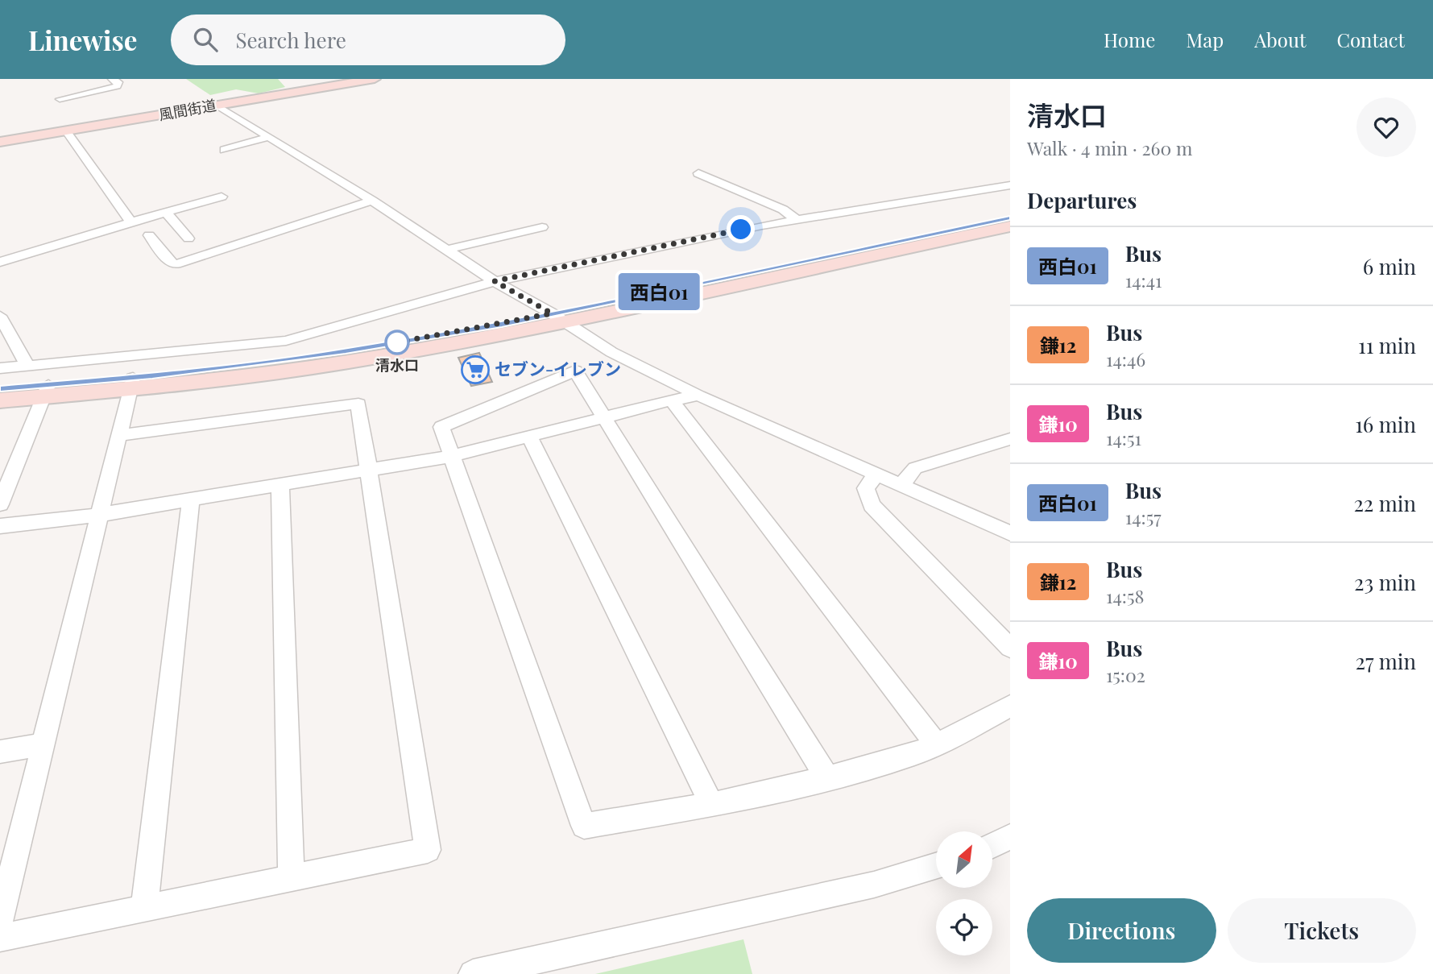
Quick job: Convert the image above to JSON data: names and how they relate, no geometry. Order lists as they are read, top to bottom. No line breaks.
{"streets":{"main road":["風間街道"]},"places":{"other":["清水口"],"supermarket":["セブン-イレブン"]},"lines":["bus line 西白01"],"north":"top right","page":{"header":"Linewise","search":"Search here","nav":["Home","Map","About","Contact"],"on_map":"西白01","heading":[["清水口","Walk · 4 min · 260 m"],"Departures"],"list":[{"mark":"西白01","name":"Bus","note":"14:41","value":"6 min"},{"mark":"鎌12","name":"Bus","note":"14:46","value":"11 min"},{"mark":"鎌10","name":"Bus","note":"14:51","value":"16 min"},{"mark":"西白01","name":"Bus","note":"14:57","value":"22 min"},{"mark":"鎌12","name":"Bus","note":"14:58","value":"23 min"},{"mark":"鎌10","name":"Bus","note":"15:02","value":"27 min"}],"buttons":["Directions","Tickets"]}}
